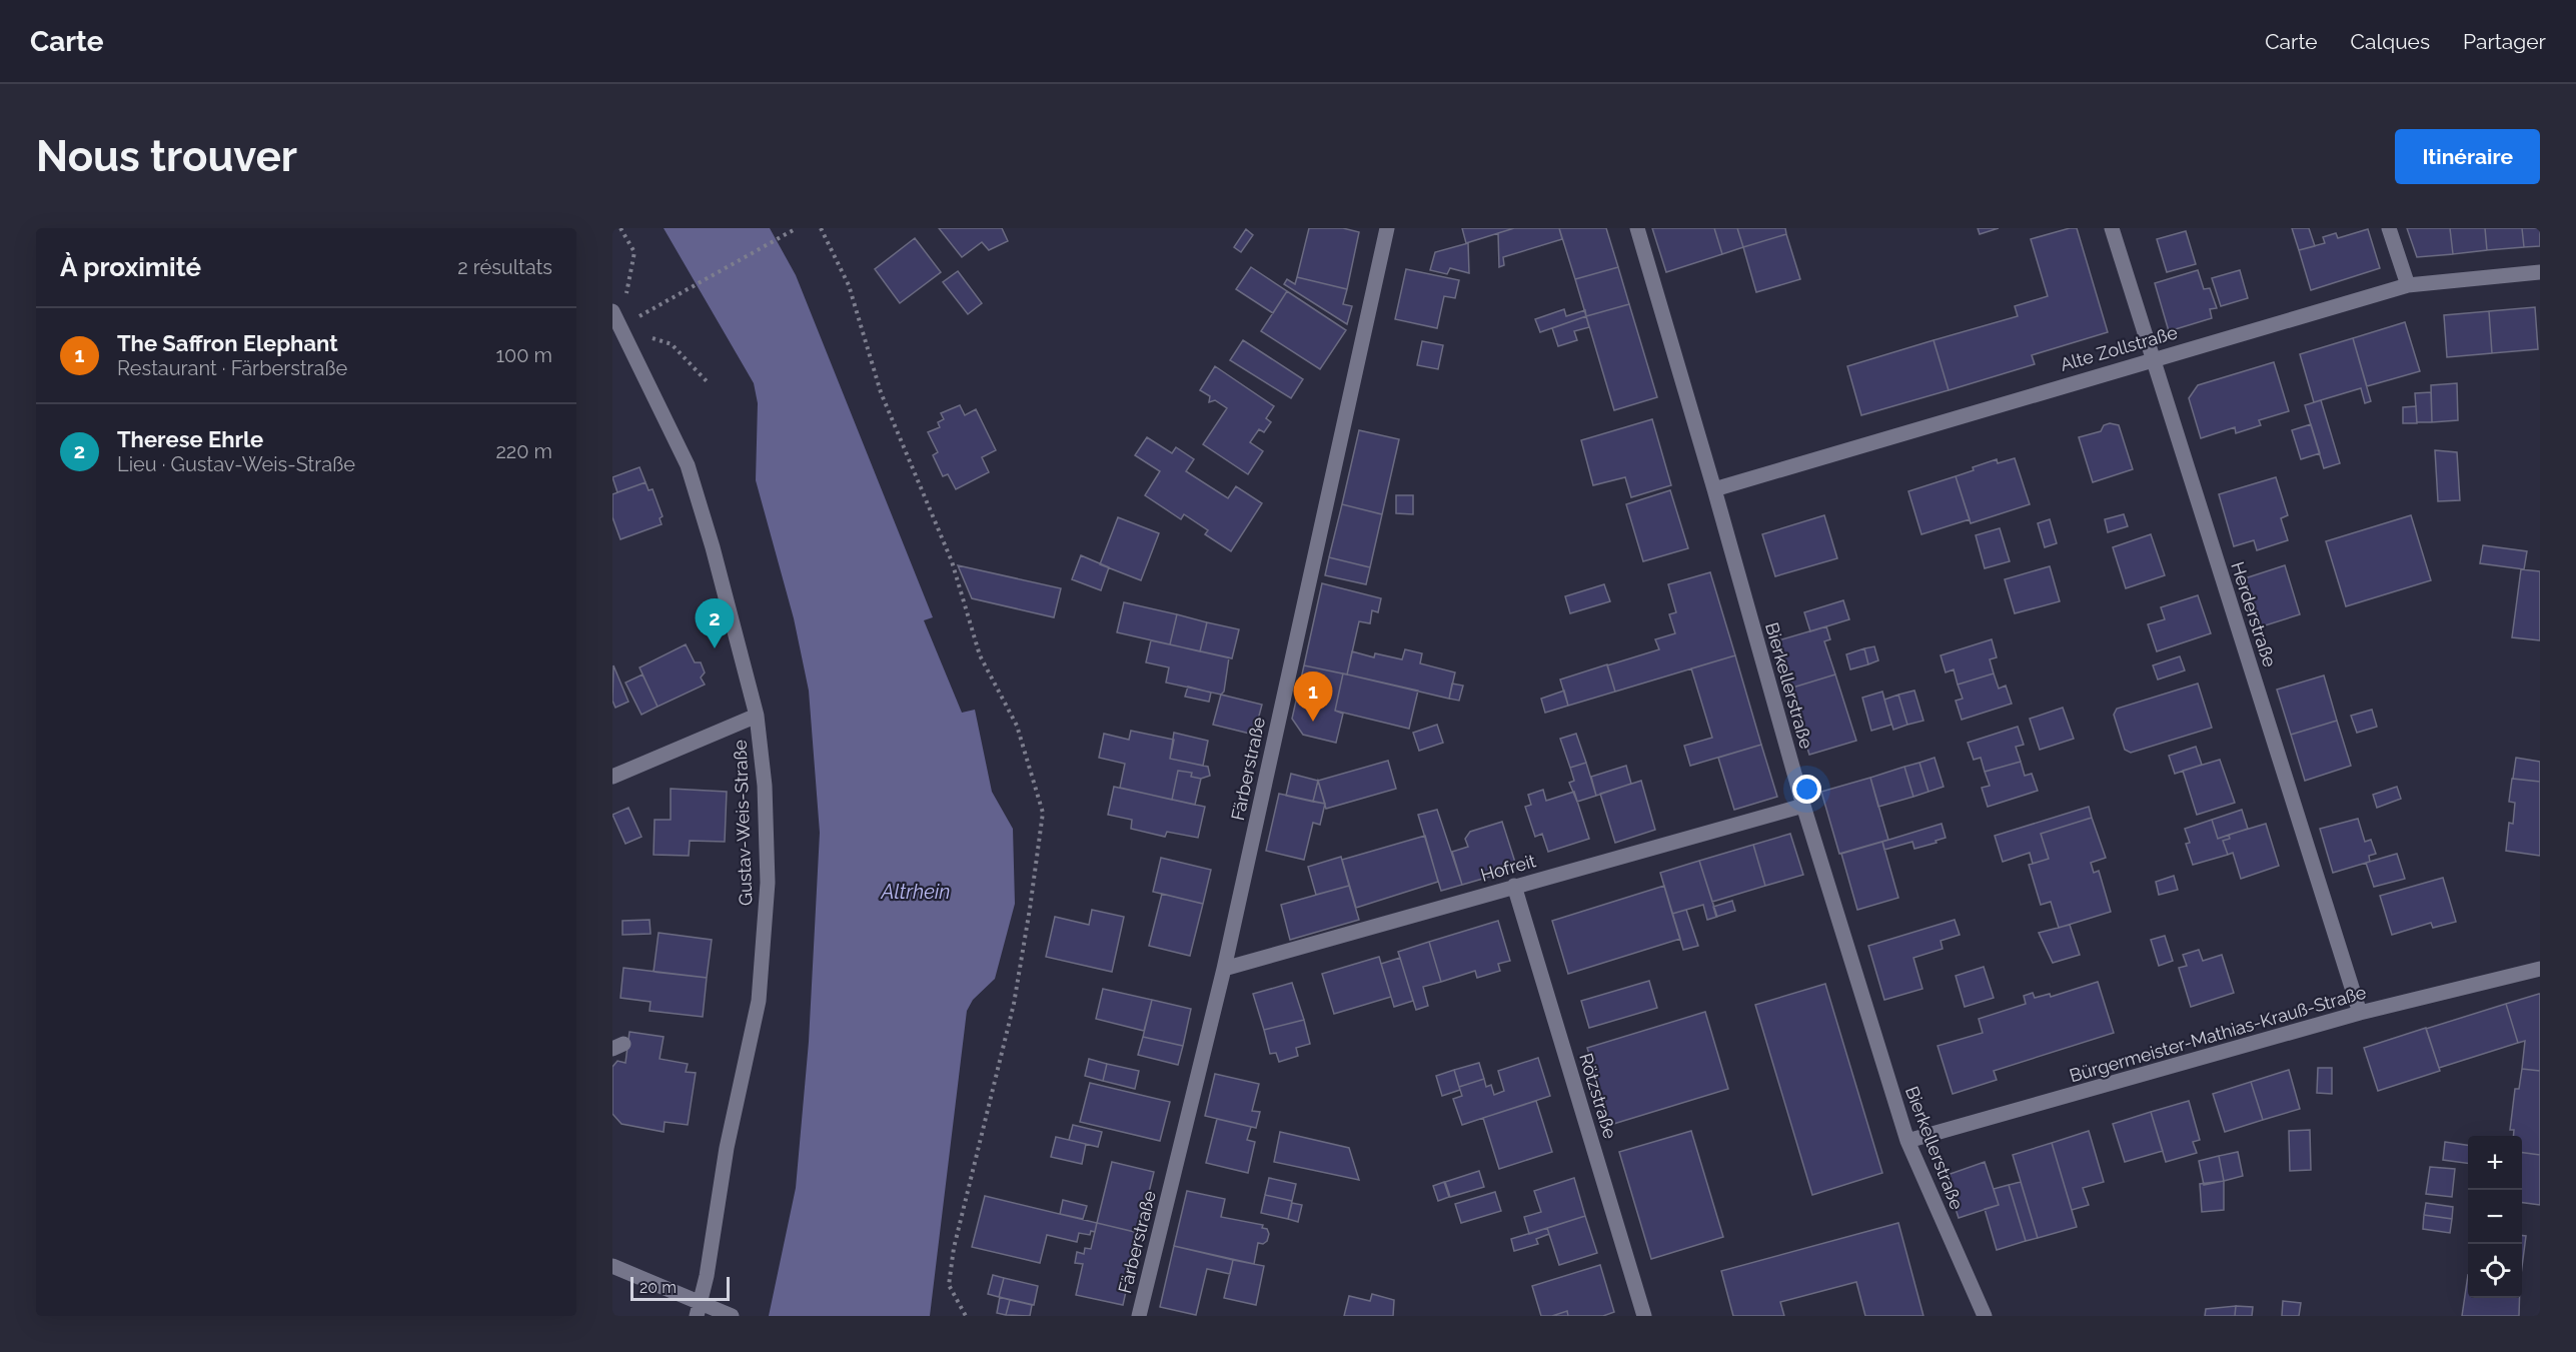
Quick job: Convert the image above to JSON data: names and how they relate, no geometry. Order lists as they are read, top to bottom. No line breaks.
{"streets":{"street":["Alte Zollstraße","Herderstraße","Bierkellerstraße","Färberstraße","Gustav-Weis-Straße","Hofreit","Bürgermeister-Mathias-Krauß-Straße","Rötzstraße"]},"crossings":[["Alte Zollstraße","Herderstraße"],["Alte Zollstraße","Bierkellerstraße"],["Herderstraße","Bürgermeister-Mathias-Krauß-Straße"],["Bierkellerstraße","Hofreit"],["Bierkellerstraße","Bürgermeister-Mathias-Krauß-Straße"],["Färberstraße","Hofreit"],["Hofreit","Rötzstraße"]],"water":["Altrhein"],"scale_bar":"20 m","page":{"header":"Carte","nav":["Carte","Calques","Partager"],"buttons":"Itinéraire","title":"Nous trouver","heading":["À proximité","2 résultats"],"list":[{"mark":"1","name":"The Saffron Elephant","note":"Restaurant · Färberstraße","value":"100 m"},{"mark":"2","name":"Therese Ehrle","note":"Lieu · Gustav-Weis-Straße","value":"220 m"}],"pins":["2","1"],"map_buttons":["+","−"],"scale":"20 m"}}
